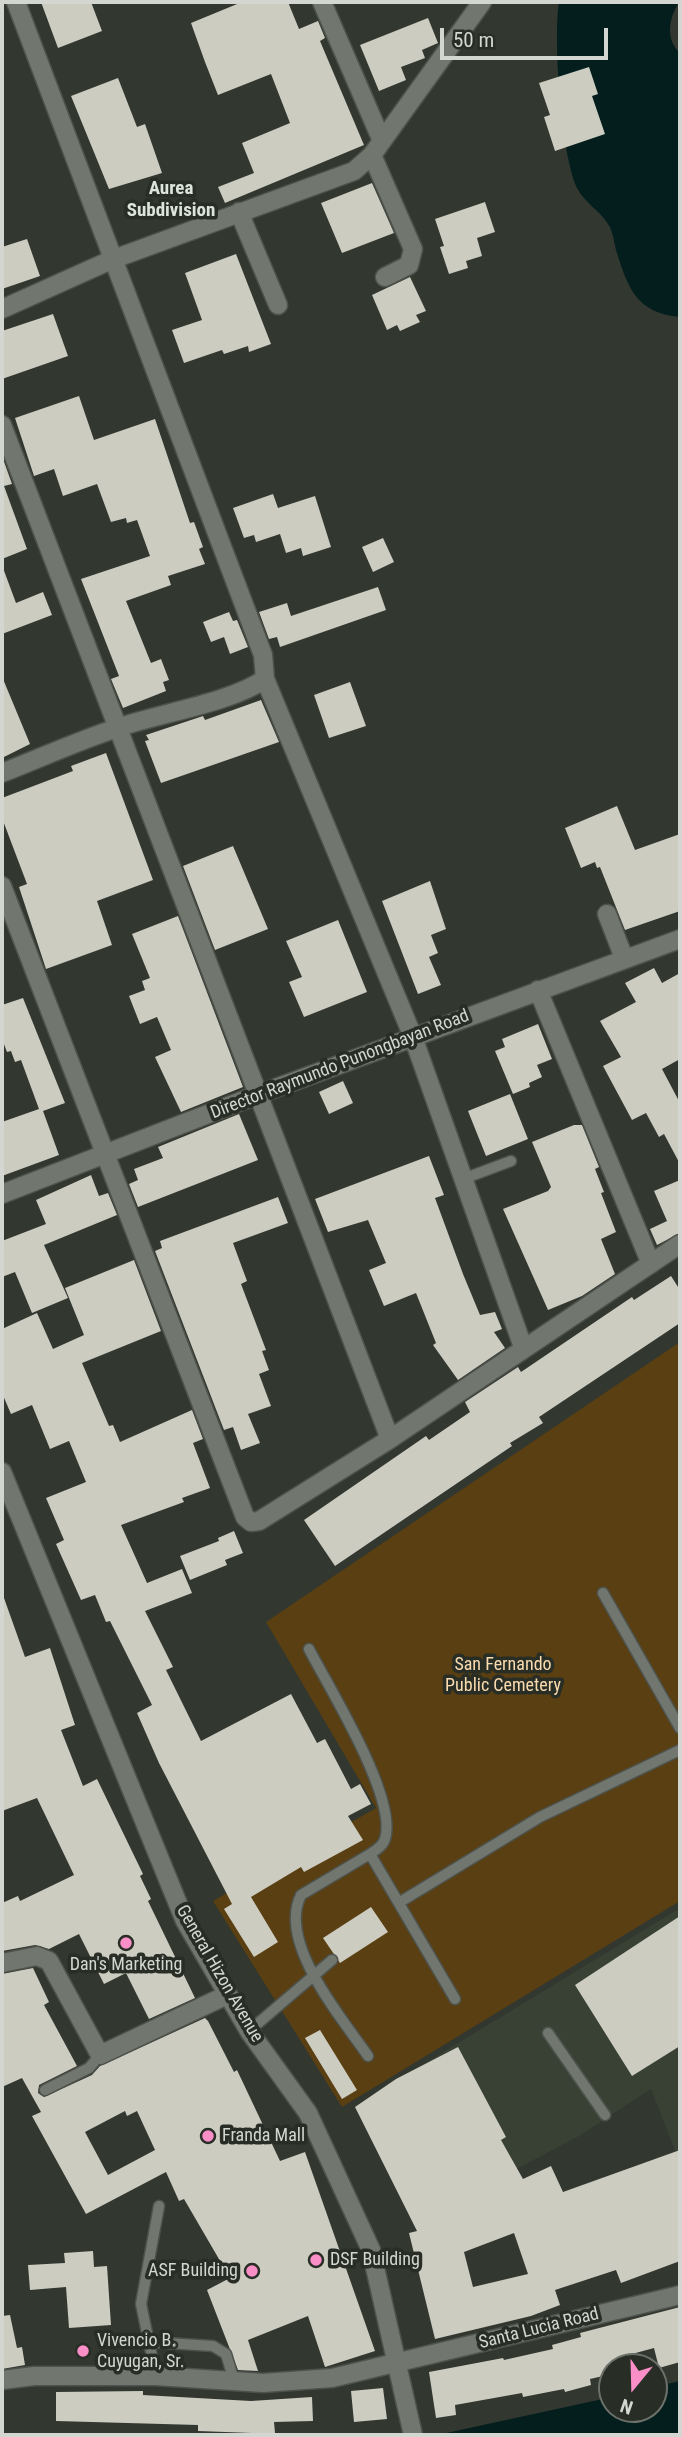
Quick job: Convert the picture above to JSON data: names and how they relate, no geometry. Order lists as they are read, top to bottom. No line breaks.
{"streets":{"street":["Director Raymundo Punongbayan Road","General Hizon Avenue","Santa Lucia Road"]},"crossings":[["General Hizon Avenue","Santa Lucia Road"]],"districts":["Aurea Subdivision"],"parks":["San Fernando Public Cemetery"],"places":["Dan's Marketing","Franda Mall","DSF Building","ASF Building","Vivencio B. Cuyugan, Sr."],"scale_bar":"50 m","north":"bottom"}
